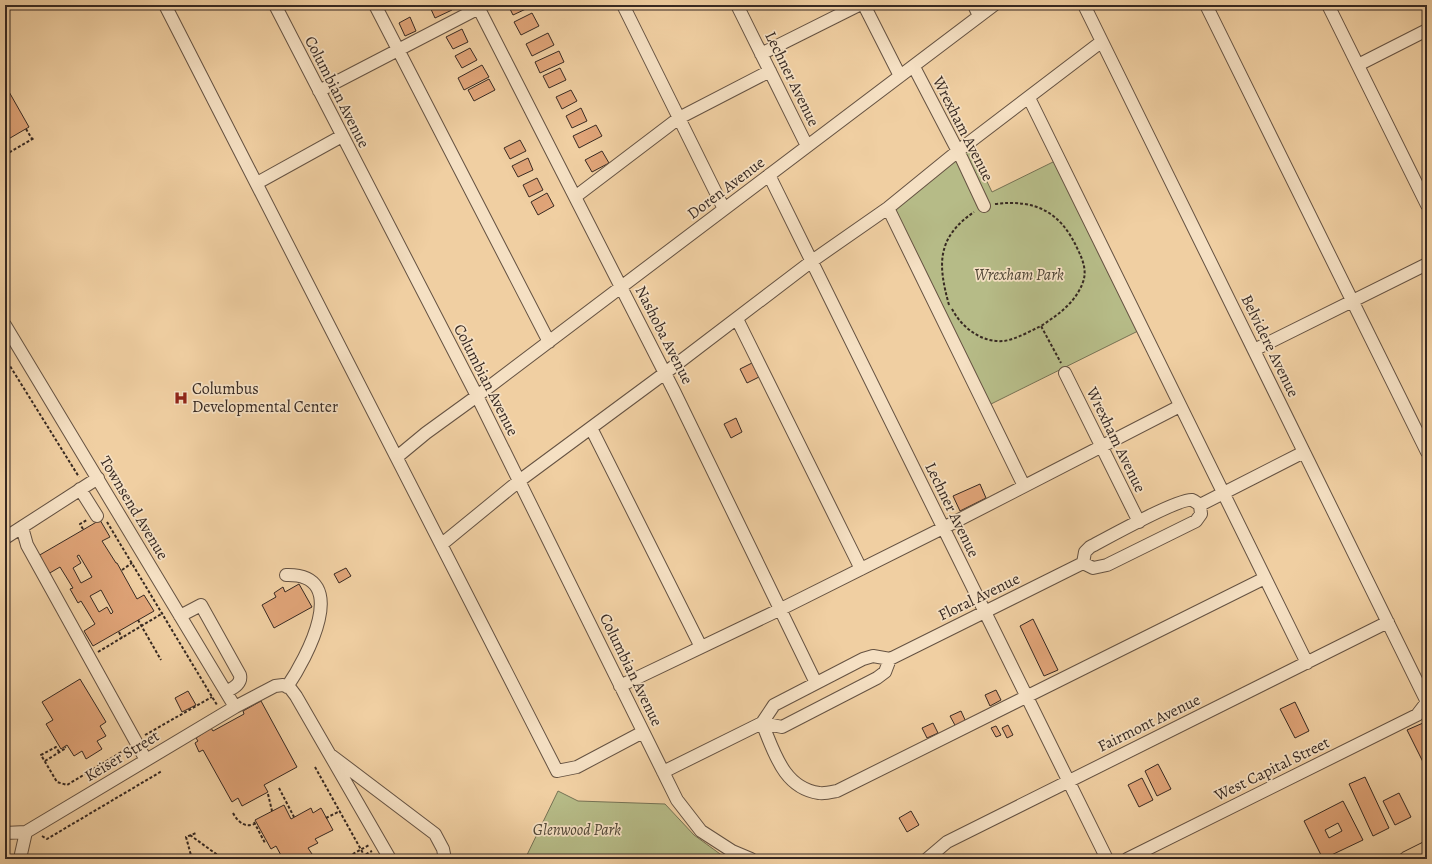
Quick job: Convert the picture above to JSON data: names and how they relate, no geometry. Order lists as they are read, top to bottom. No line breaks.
{"streets":{"street":["Lechner Avenue","Columbian Avenue","Wrexham Avenue","Doren Avenue","Nashoba Avenue","Belvidere Avenue","Townsend Avenue","Floral Avenue","Fairmont Avenue","Keiser Street","West Capital Street"]},"crossings":[["Lechner Avenue","Doren Avenue"],["Lechner Avenue","Floral Avenue"],["Lechner Avenue","Fairmont Avenue"],["Columbian Avenue","Doren Avenue"],["Wrexham Avenue","Doren Avenue"],["Doren Avenue","Nashoba Avenue"],["Belvidere Avenue","Fairmont Avenue"],["Belvidere Avenue","West Capital Street"],["Townsend Avenue","Keiser Street"]],"parks":["Wrexham Park","Glenwood Park"],"places":{"hospital":["Columbus Developmental Center"]}}
